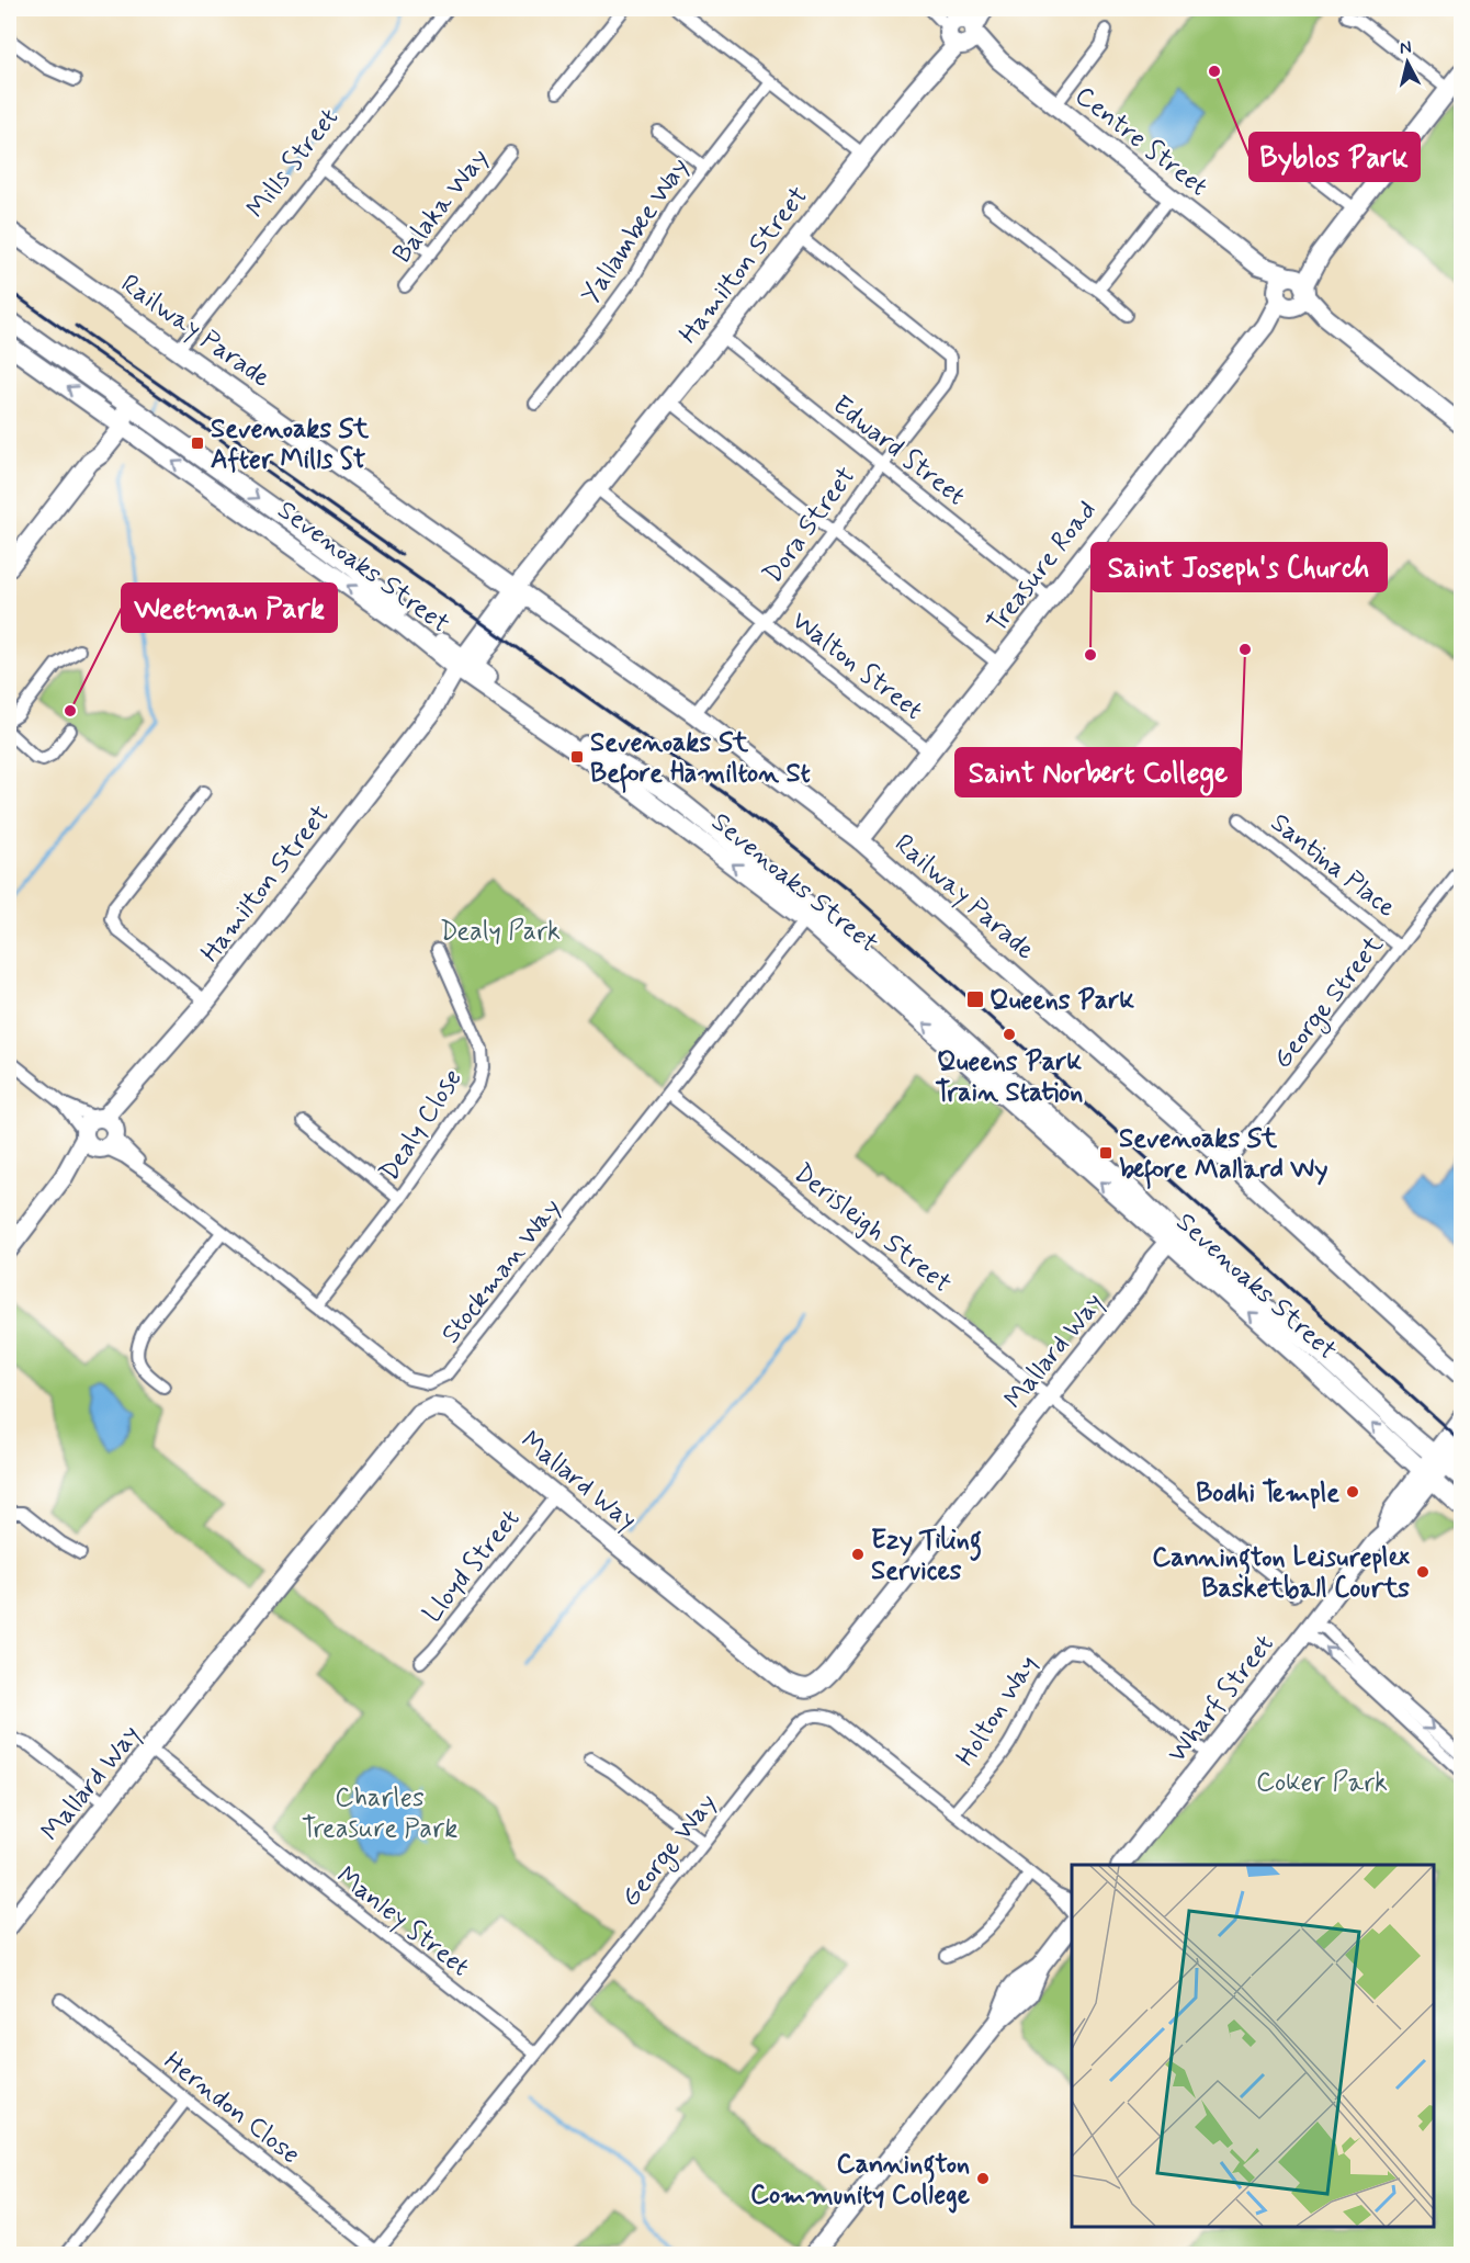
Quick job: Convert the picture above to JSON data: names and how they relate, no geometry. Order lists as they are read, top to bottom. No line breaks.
{"streets":{"street":["Centre Street","Mills Street","Balaka Way","Yallambee Way","Hamilton Street","Railway Parade","Edward Street","Dora Street","Sevenoaks Street","Treasure Road","Walton Street","Santina Place","George Street","Dealy Close","Derisleigh Street","Stockman Way","Mallard Way","Lloyd Street","Wharf Street","Holton Way","George Way","Manley Street","Herndon Close"]},"crossings":[["Centre Street","Hamilton Street"],["Centre Street","Treasure Road"],["Mills Street","Railway Parade"],["Hamilton Street","Railway Parade"],["Hamilton Street","Edward Street"],["Hamilton Street","Dora Street"],["Hamilton Street","Sevenoaks Street"],["Hamilton Street","Walton Street"],["Hamilton Street","Stockman Way"],["Railway Parade","Dora Street"],["Railway Parade","Treasure Road"],["Railway Parade","George Street"],["Edward Street","Dora Street"],["Edward Street","Treasure Road"],["Dora Street","Walton Street"],["Sevenoaks Street","Stockman Way"],["Sevenoaks Street","Mallard Way"],["Sevenoaks Street","Wharf Street"],["Treasure Road","Walton Street"],["Santina Place","George Street"],["Dealy Close","Stockman Way"],["Derisleigh Street","Stockman Way"],["Derisleigh Street","Mallard Way"],["Mallard Way","Lloyd Street"],["Mallard Way","Manley Street"],["Wharf Street","Holton Way"],["Holton Way","George Way"],["George Way","Manley Street"],["George Way","Herndon Close"]],"parks":["Dealy Park","Coker Park","Charles Treasure Park"],"places":{"other":["Byblos Park","Saint Norbert College","Saint Joseph's Church","Weetman Park","Queens Park Train Station","Bodhi Temple","Ezy Tiling Services","Cannington Leisureplex Basketball Courts","Cannington Community College"],"transit":["Sevenoaks St After Mills St","Sevenoaks St Before Hamilton St","Queens Park","Sevenoaks St before Mallard Wy"]},"north":"top"}
